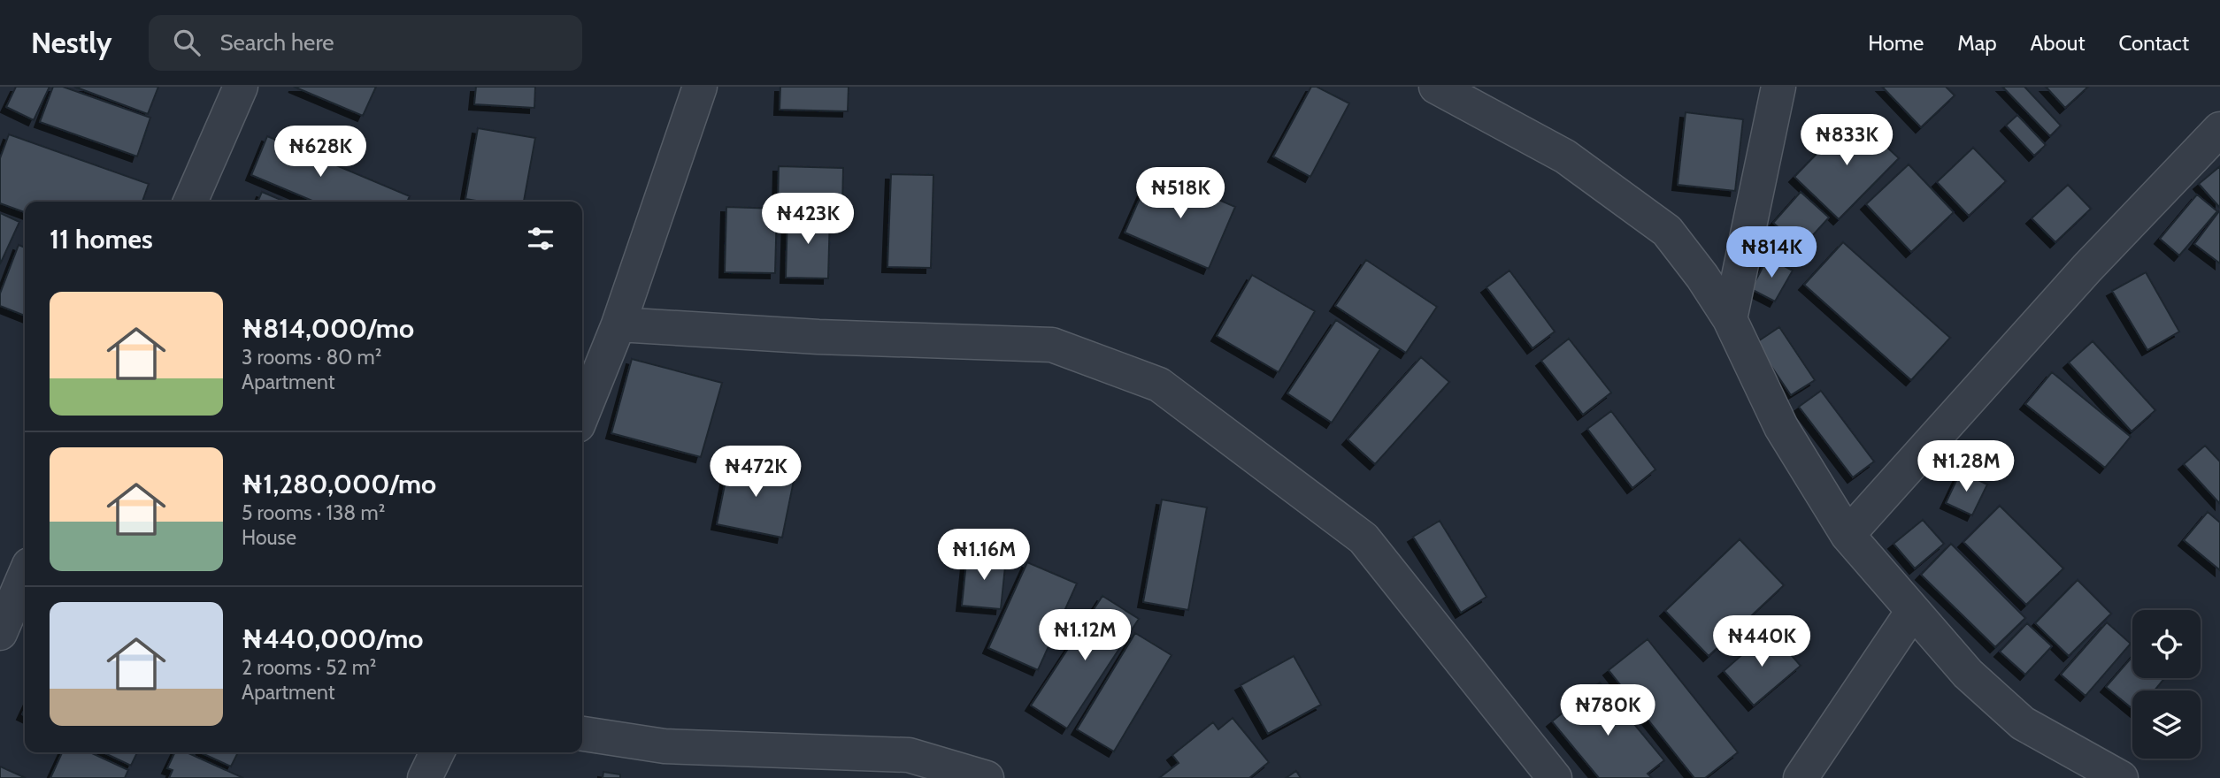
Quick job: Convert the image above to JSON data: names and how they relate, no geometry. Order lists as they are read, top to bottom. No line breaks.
{"page":{"header":"Nestly","search":"Search here","nav":["Home","Map","About","Contact"],"price":["₦833K","₦628K","₦518K","₦423K","₦814K","₦1.28M","₦472K","₦1.16M","₦1.12M","₦440K","₦780K"],"heading":"11 homes","list":[{"name":"₦814,000/mo","note":"3 rooms · 80 m² · Apartment"},{"name":"₦1,280,000/mo","note":"5 rooms · 138 m² · House"},{"name":"₦440,000/mo","note":"2 rooms · 52 m² · Apartment"}]}}
